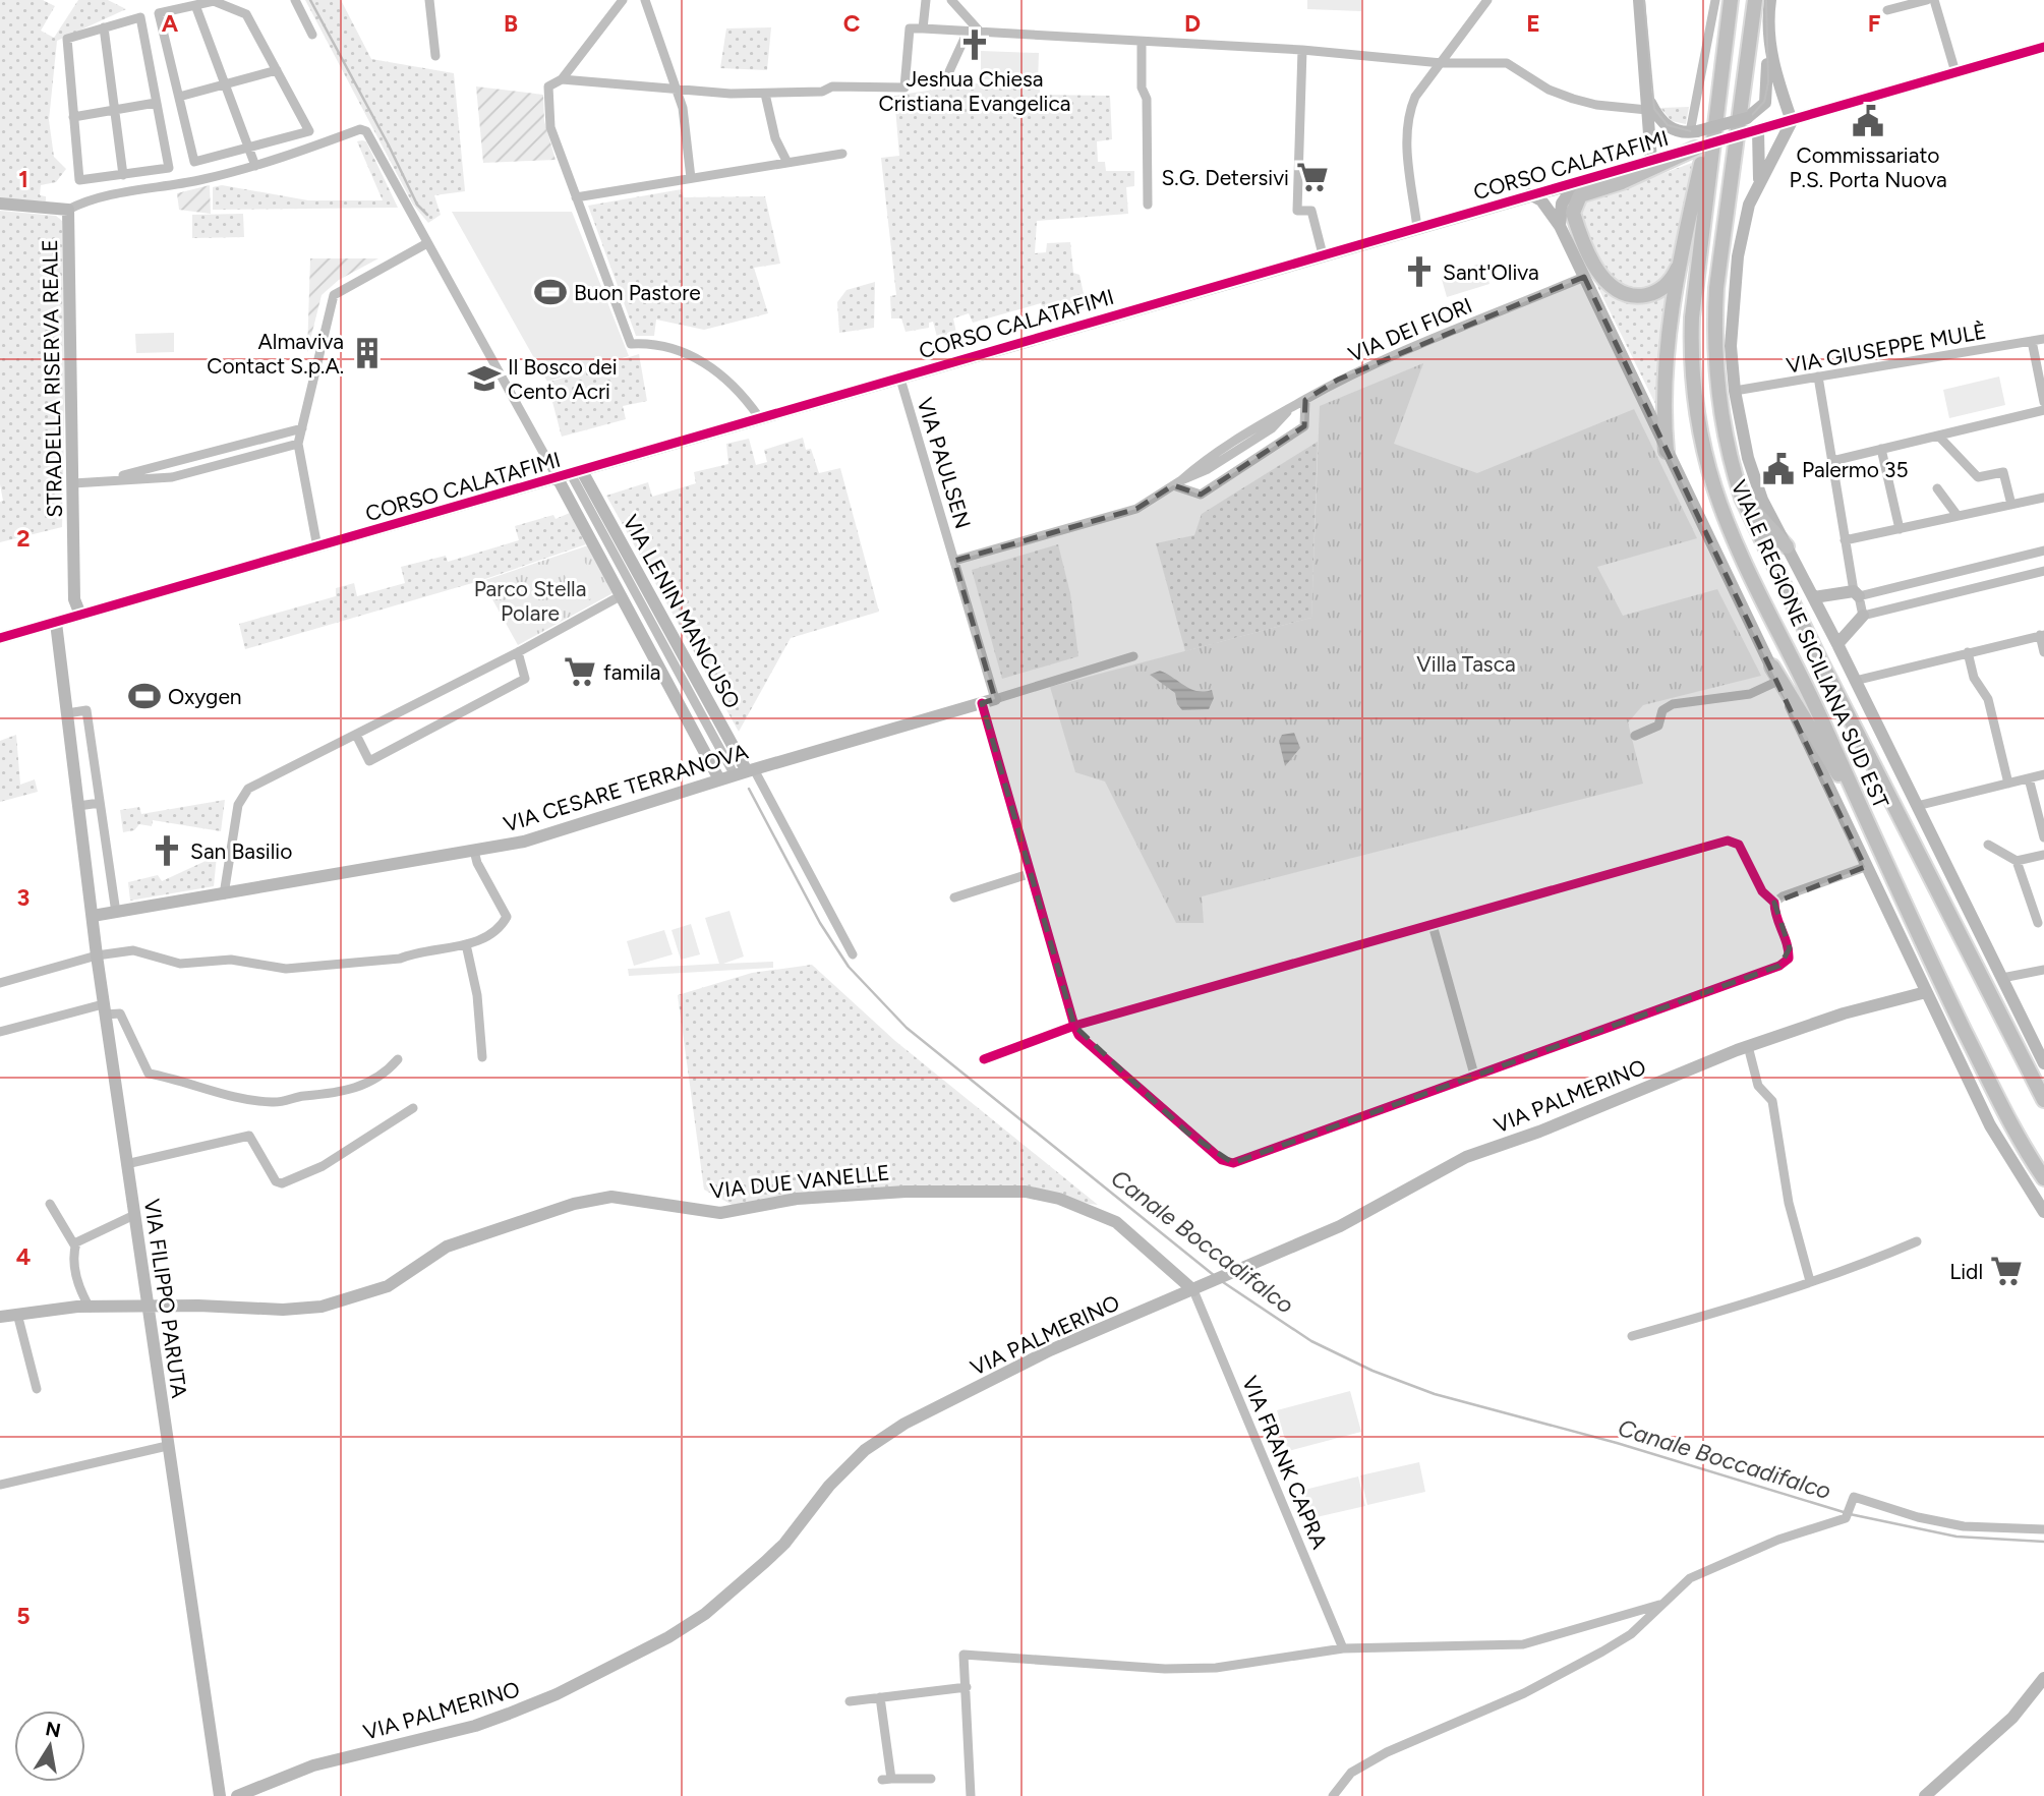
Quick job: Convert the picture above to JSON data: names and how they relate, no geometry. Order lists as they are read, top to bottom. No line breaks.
{"streets":{"main road":["VIALE REGIONE SICILIANA SUD EST"],"street":["CORSO CALATAFIMI","VIA DEI FIORI","VIA GIUSEPPE MULÈ","STRADELLA RISERVA REALE","VIA PAULSEN","VIA LENIN MANCUSO","VIA CESARE TERRANOVA","VIA PALMERINO","VIA DUE VANELLE","VIA FILIPPO PARUTA","VIA FRANK CAPRA"]},"crossings":[["CORSO CALATAFIMI","STRADELLA RISERVA REALE"],["CORSO CALATAFIMI","VIA PAULSEN"],["CORSO CALATAFIMI","VIA LENIN MANCUSO"],["CORSO CALATAFIMI","VIALE REGIONE SICILIANA SUD EST"],["CORSO CALATAFIMI","VIA FILIPPO PARUTA"],["VIA DEI FIORI","VIA PAULSEN"],["VIA DEI FIORI","VIALE REGIONE SICILIANA SUD EST"],["VIA GIUSEPPE MULÈ","VIALE REGIONE SICILIANA SUD EST"],["VIA PAULSEN","VIA CESARE TERRANOVA"],["VIA LENIN MANCUSO","VIA CESARE TERRANOVA"],["VIALE REGIONE SICILIANA SUD EST","VIA PALMERINO"],["VIA CESARE TERRANOVA","VIA FILIPPO PARUTA"],["VIA PALMERINO","VIA DUE VANELLE"],["VIA PALMERINO","VIA FRANK CAPRA"],["VIA DUE VANELLE","VIA FILIPPO PARUTA"],["VIA DUE VANELLE","VIA FRANK CAPRA"]],"water":["Canale Boccadifalco"],"parks":["Parco Stella Polare","Villa Tasca"],"places":{"church":["Jeshua Chiesa Cristiana Evangelica","Sant'Oliva","San Basilio"],"public building":["Commissariato P.S. Porta Nuova","Palermo 35"],"supermarket":["S.G. Detersivi","famila","Lidl"],"sports":["Buon Pastore","Oxygen"],"building":["Almaviva Contact S.p.A."],"school or university":["Il Bosco dei Cento Acri"]},"north":"top","grid":{"columns":["A","B","C","D","E","F"],"rows":["1","2","3","4","5"]}}
